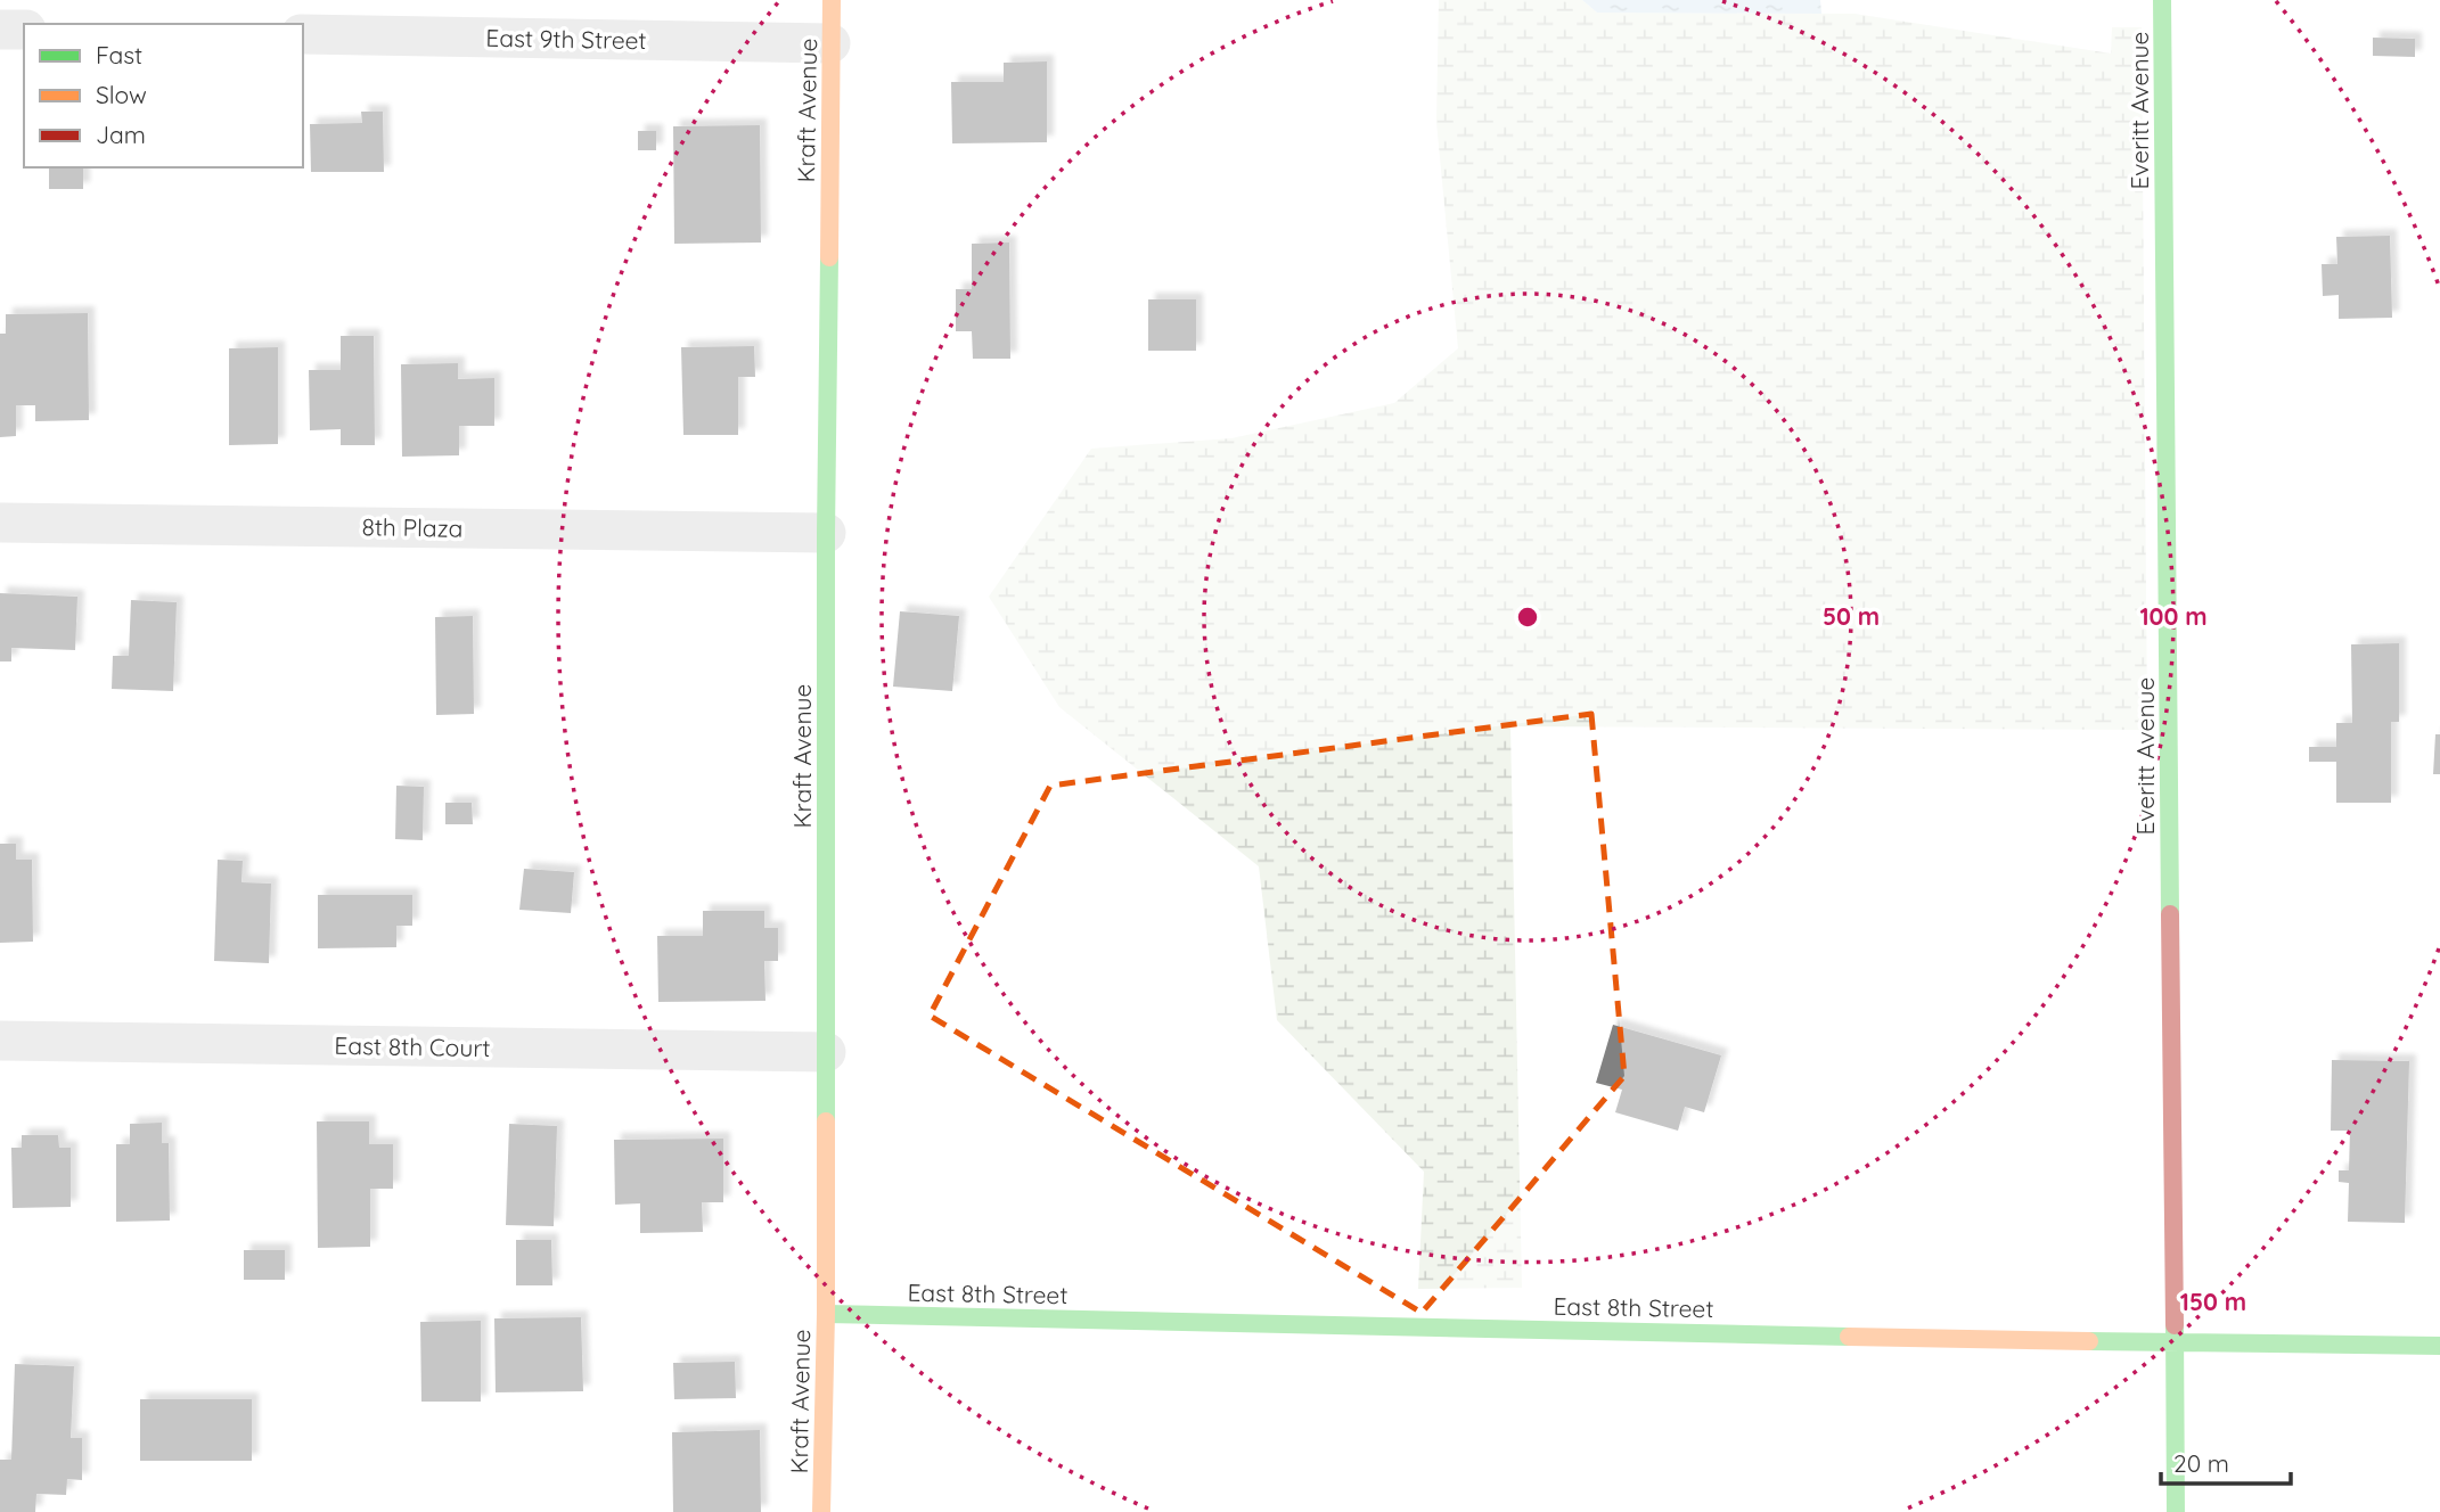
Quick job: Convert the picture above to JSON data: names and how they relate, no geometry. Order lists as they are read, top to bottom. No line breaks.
{"streets":{"street":["East 9th Street","Kraft Avenue","Everitt Avenue","8th Plaza","East 8th Court","East 8th Street"]},"crossings":[["East 9th Street","Kraft Avenue"],["Kraft Avenue","8th Plaza"],["Kraft Avenue","East 8th Court"],["Kraft Avenue","East 8th Street"],["Everitt Avenue","East 8th Street"]],"legend":["Fast","Slow","Jam"],"scale_bar":"20 m","rings":["50 m","100 m","150 m"]}
